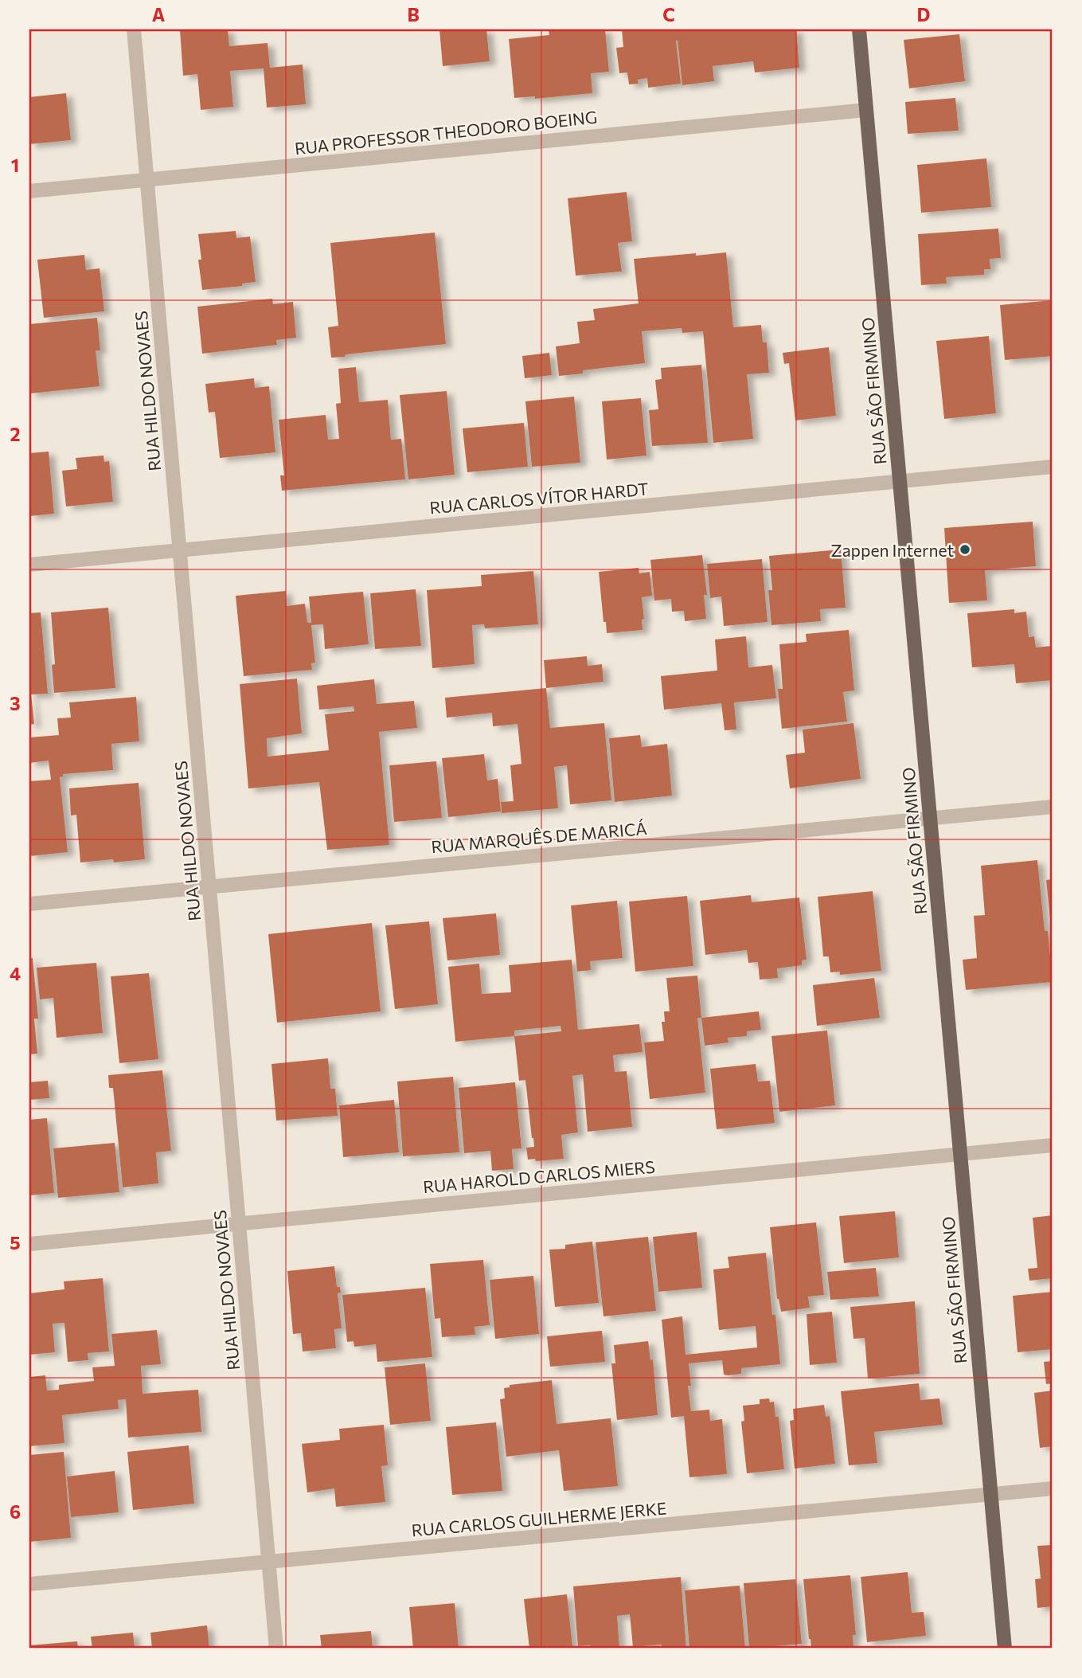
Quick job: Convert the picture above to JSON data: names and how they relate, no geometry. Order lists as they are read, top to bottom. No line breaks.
{"streets":{"main road":["RUA SÃO FIRMINO"],"street":["RUA PROFESSOR THEODORO BOEING","RUA HILDO NOVAES","RUA CARLOS VÍTOR HARDT","RUA MARQUÊS DE MARICÁ","RUA HAROLD CARLOS MIERS","RUA CARLOS GUILHERME JERKE"]},"crossings":[["RUA PROFESSOR THEODORO BOEING","RUA HILDO NOVAES"],["RUA PROFESSOR THEODORO BOEING","RUA SÃO FIRMINO"],["RUA HILDO NOVAES","RUA CARLOS VÍTOR HARDT"],["RUA HILDO NOVAES","RUA MARQUÊS DE MARICÁ"],["RUA HILDO NOVAES","RUA HAROLD CARLOS MIERS"],["RUA HILDO NOVAES","RUA CARLOS GUILHERME JERKE"],["RUA SÃO FIRMINO","RUA CARLOS VÍTOR HARDT"],["RUA SÃO FIRMINO","RUA MARQUÊS DE MARICÁ"],["RUA SÃO FIRMINO","RUA HAROLD CARLOS MIERS"],["RUA SÃO FIRMINO","RUA CARLOS GUILHERME JERKE"]],"places":["Zappen Internet"],"grid":{"columns":["A","B","C","D"],"rows":["1","2","3","4","5","6"]}}
